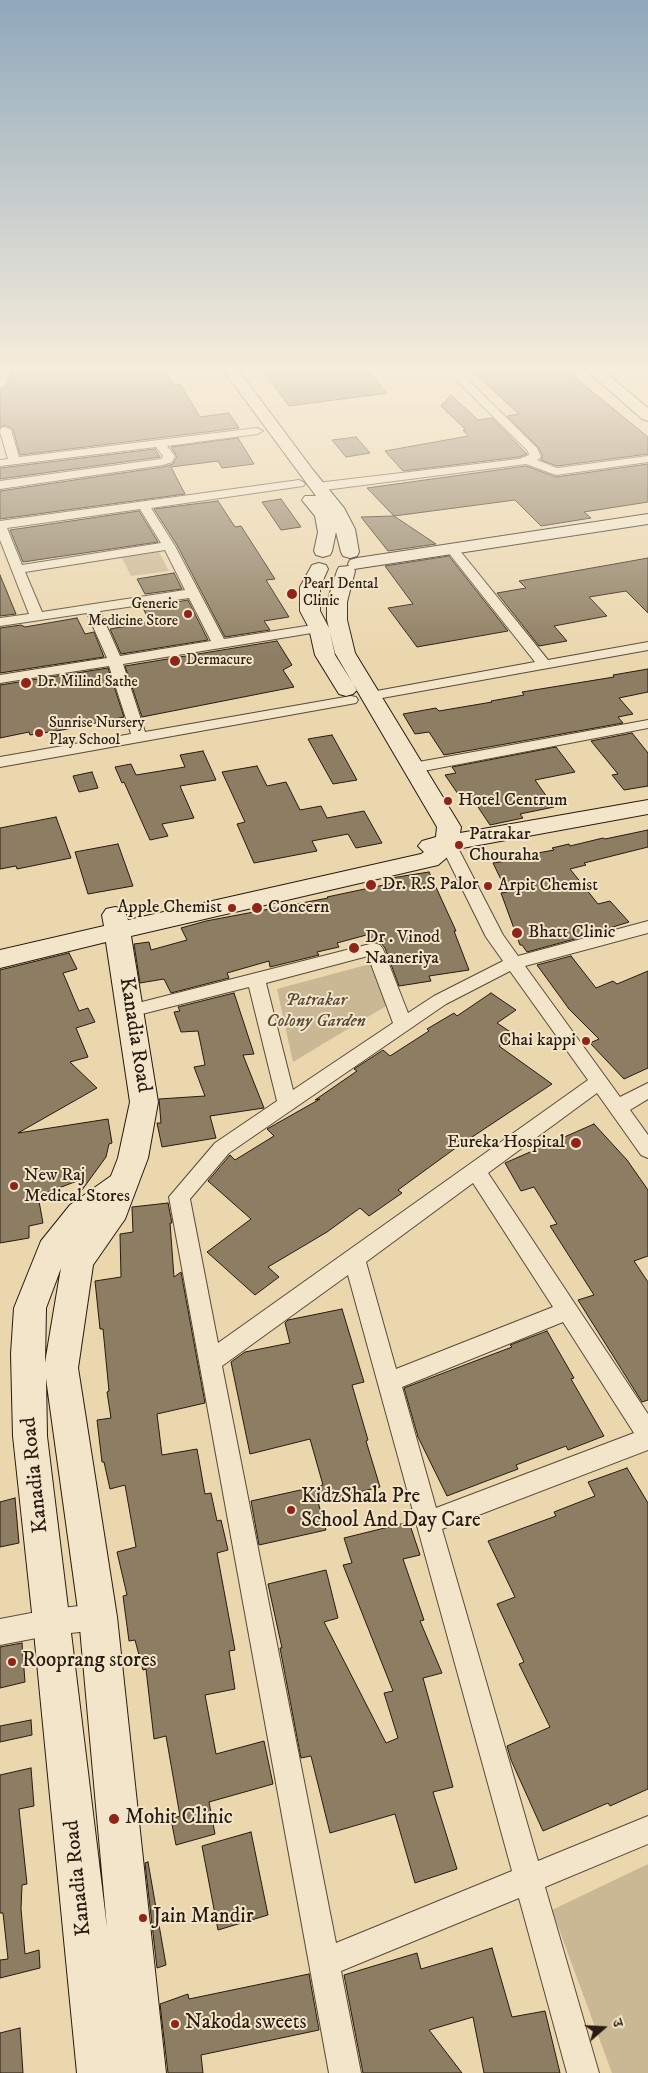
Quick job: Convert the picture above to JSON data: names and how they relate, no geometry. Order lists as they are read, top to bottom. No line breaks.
{"streets":{"main road":["Kanadia Road"]},"parks":["Patrakar Colony Garden"],"places":["Pearl Dental Clinic","Generic Medicine Store","Dermacure","Dr. Milind Sathe","Sunrise Nursery Play School","Hotel Centrum","Patrakar Chouraha","Dr. R.S Palor","Arpit Chemist","Apple Chemist","Concern","Bhatt Clinic","Dr . Vinod Naaneriya","Chai kappi","Eureka Hospital","New Raj Medical Stores","KidzShala Pre School And Day Care","Rooprang stores","Mohit Clinic","Jain Mandir","Nakoda sweets"],"north":"right"}
